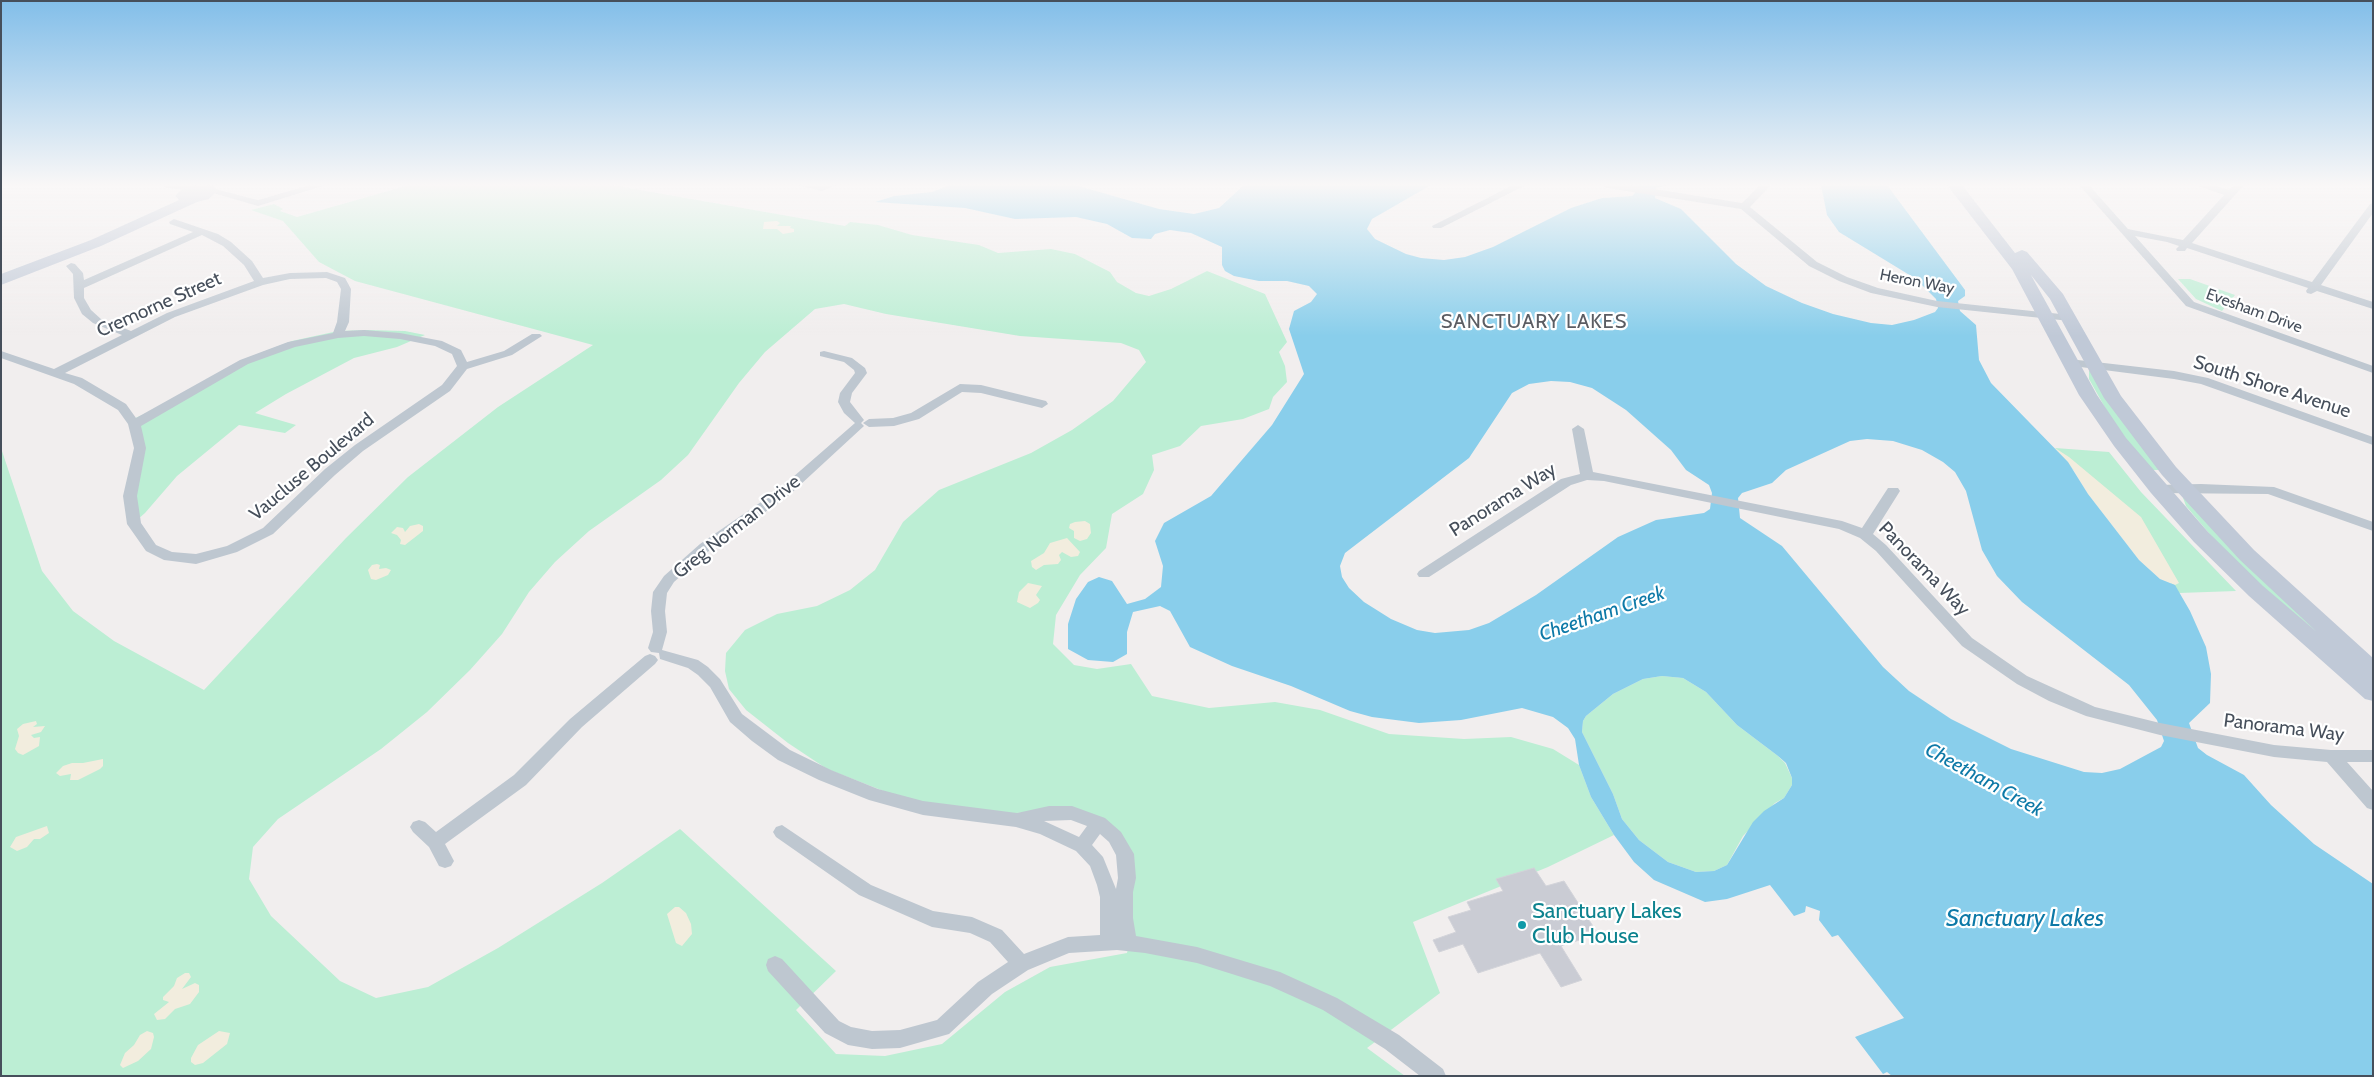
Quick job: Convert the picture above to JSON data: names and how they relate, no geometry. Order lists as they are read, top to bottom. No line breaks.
{"streets":{"street":["Heron Way","Cremorne Street","Evesham Drive","South Shore Avenue","Vaucluse Boulevard","Panorama Way","Greg Norman Drive"]},"crossings":[["Cremorne Street","Vaucluse Boulevard"]],"districts":["SANCTUARY LAKES"],"water":["Cheetham Creek","Sanctuary Lakes"],"places":["Sanctuary Lakes Club House"]}
